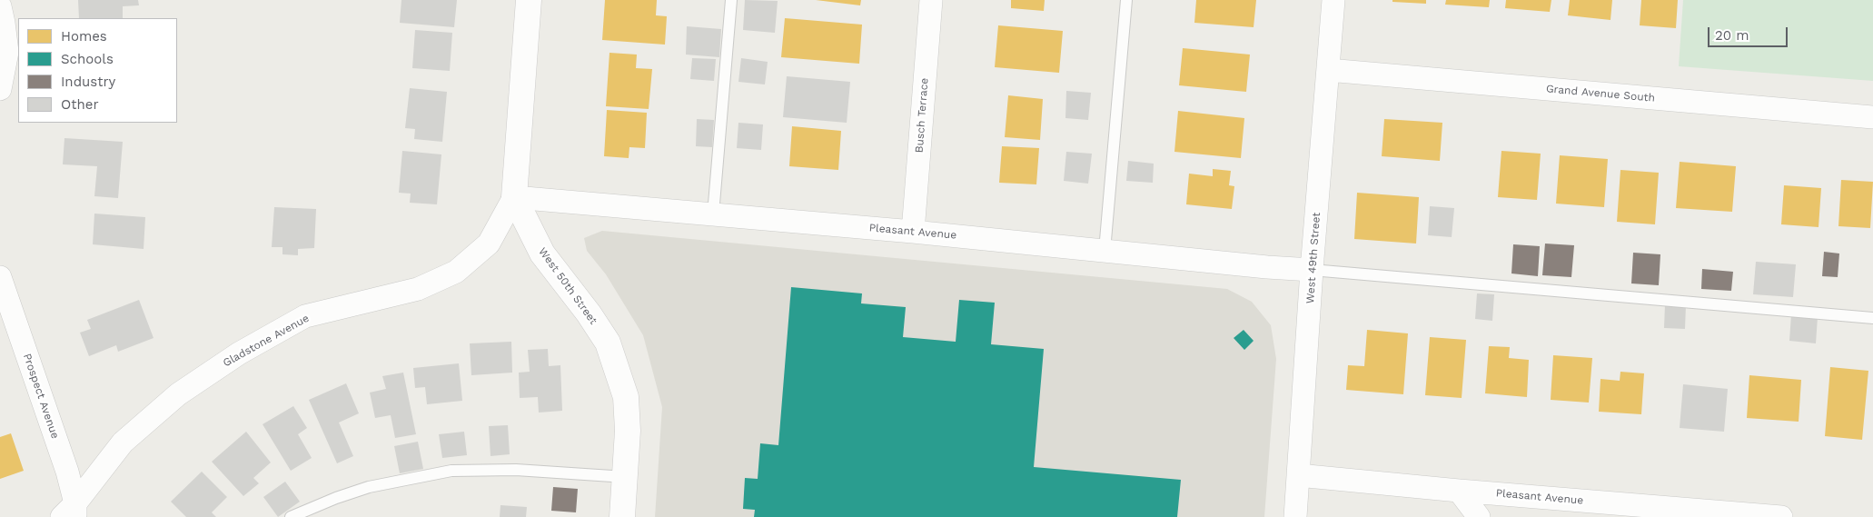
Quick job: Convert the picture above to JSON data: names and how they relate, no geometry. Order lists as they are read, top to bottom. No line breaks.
{"streets":{"street":["Grand Avenue South","Busch Terrace","Pleasant Avenue","West 49th Street","West 50th Street","Gladstone Avenue","Prospect Avenue"]},"crossings":[["Grand Avenue South","West 49th Street"],["Busch Terrace","Pleasant Avenue"],["Pleasant Avenue","West 49th Street"],["Pleasant Avenue","West 50th Street"],["Pleasant Avenue","Gladstone Avenue"],["West 50th Street","Gladstone Avenue"],["Gladstone Avenue","Prospect Avenue"]],"legend":["Homes","Schools","Industry","Other"],"scale_bar":"20 m"}
